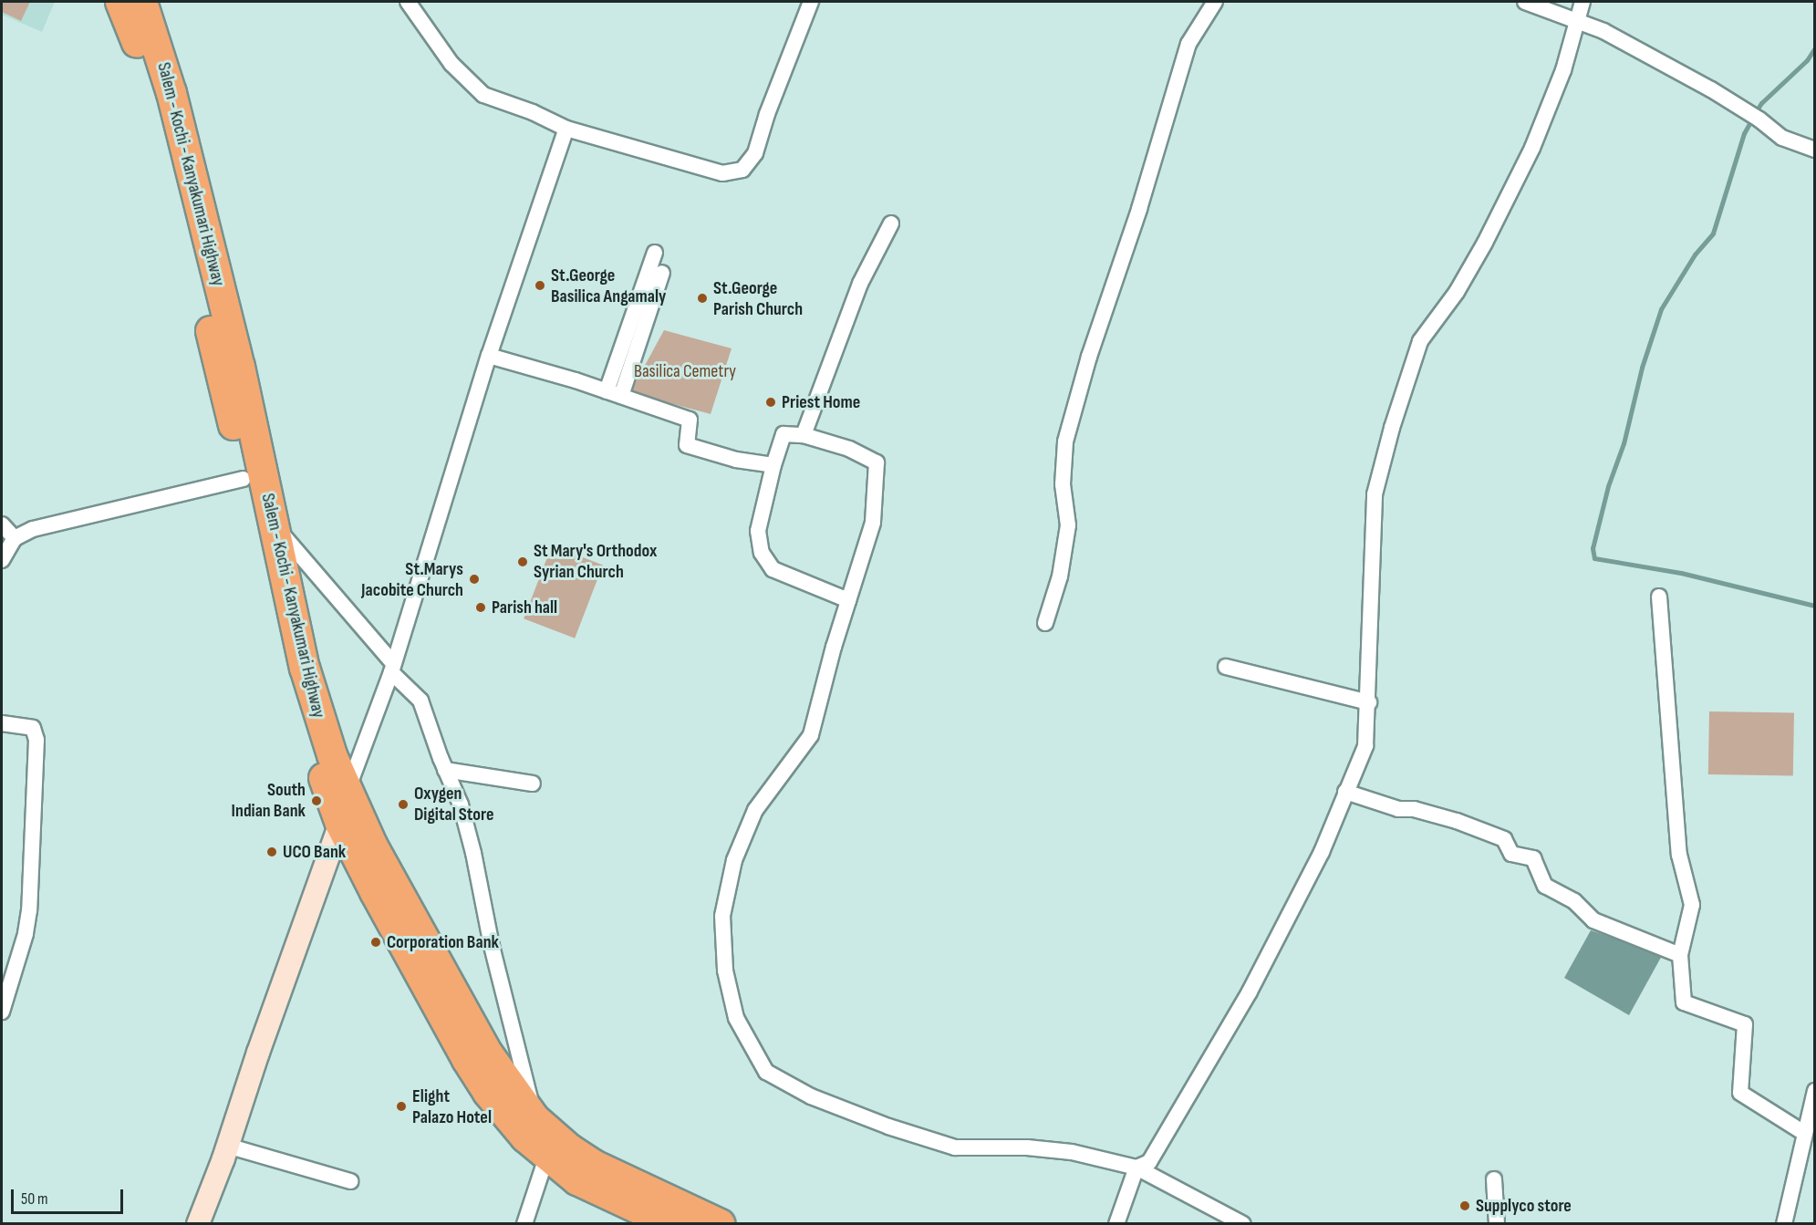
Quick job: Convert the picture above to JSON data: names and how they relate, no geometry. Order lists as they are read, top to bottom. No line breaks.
{"streets":{"highway":["Salem - Kochi - Kanyakumari Highway"]},"parks":["Basilica Cemetry"],"places":["St.George Basilica Angamaly","St.George Parish Church","Priest Home","St Mary's Orthodox Syrian Church","St.Marys Jacobite Church","Parish hall","South Indian Bank","Oxygen Digital Store","UCO Bank","Corporation Bank","Elight Palazo Hotel","Supplyco store"],"scale_bar":"50 m"}
